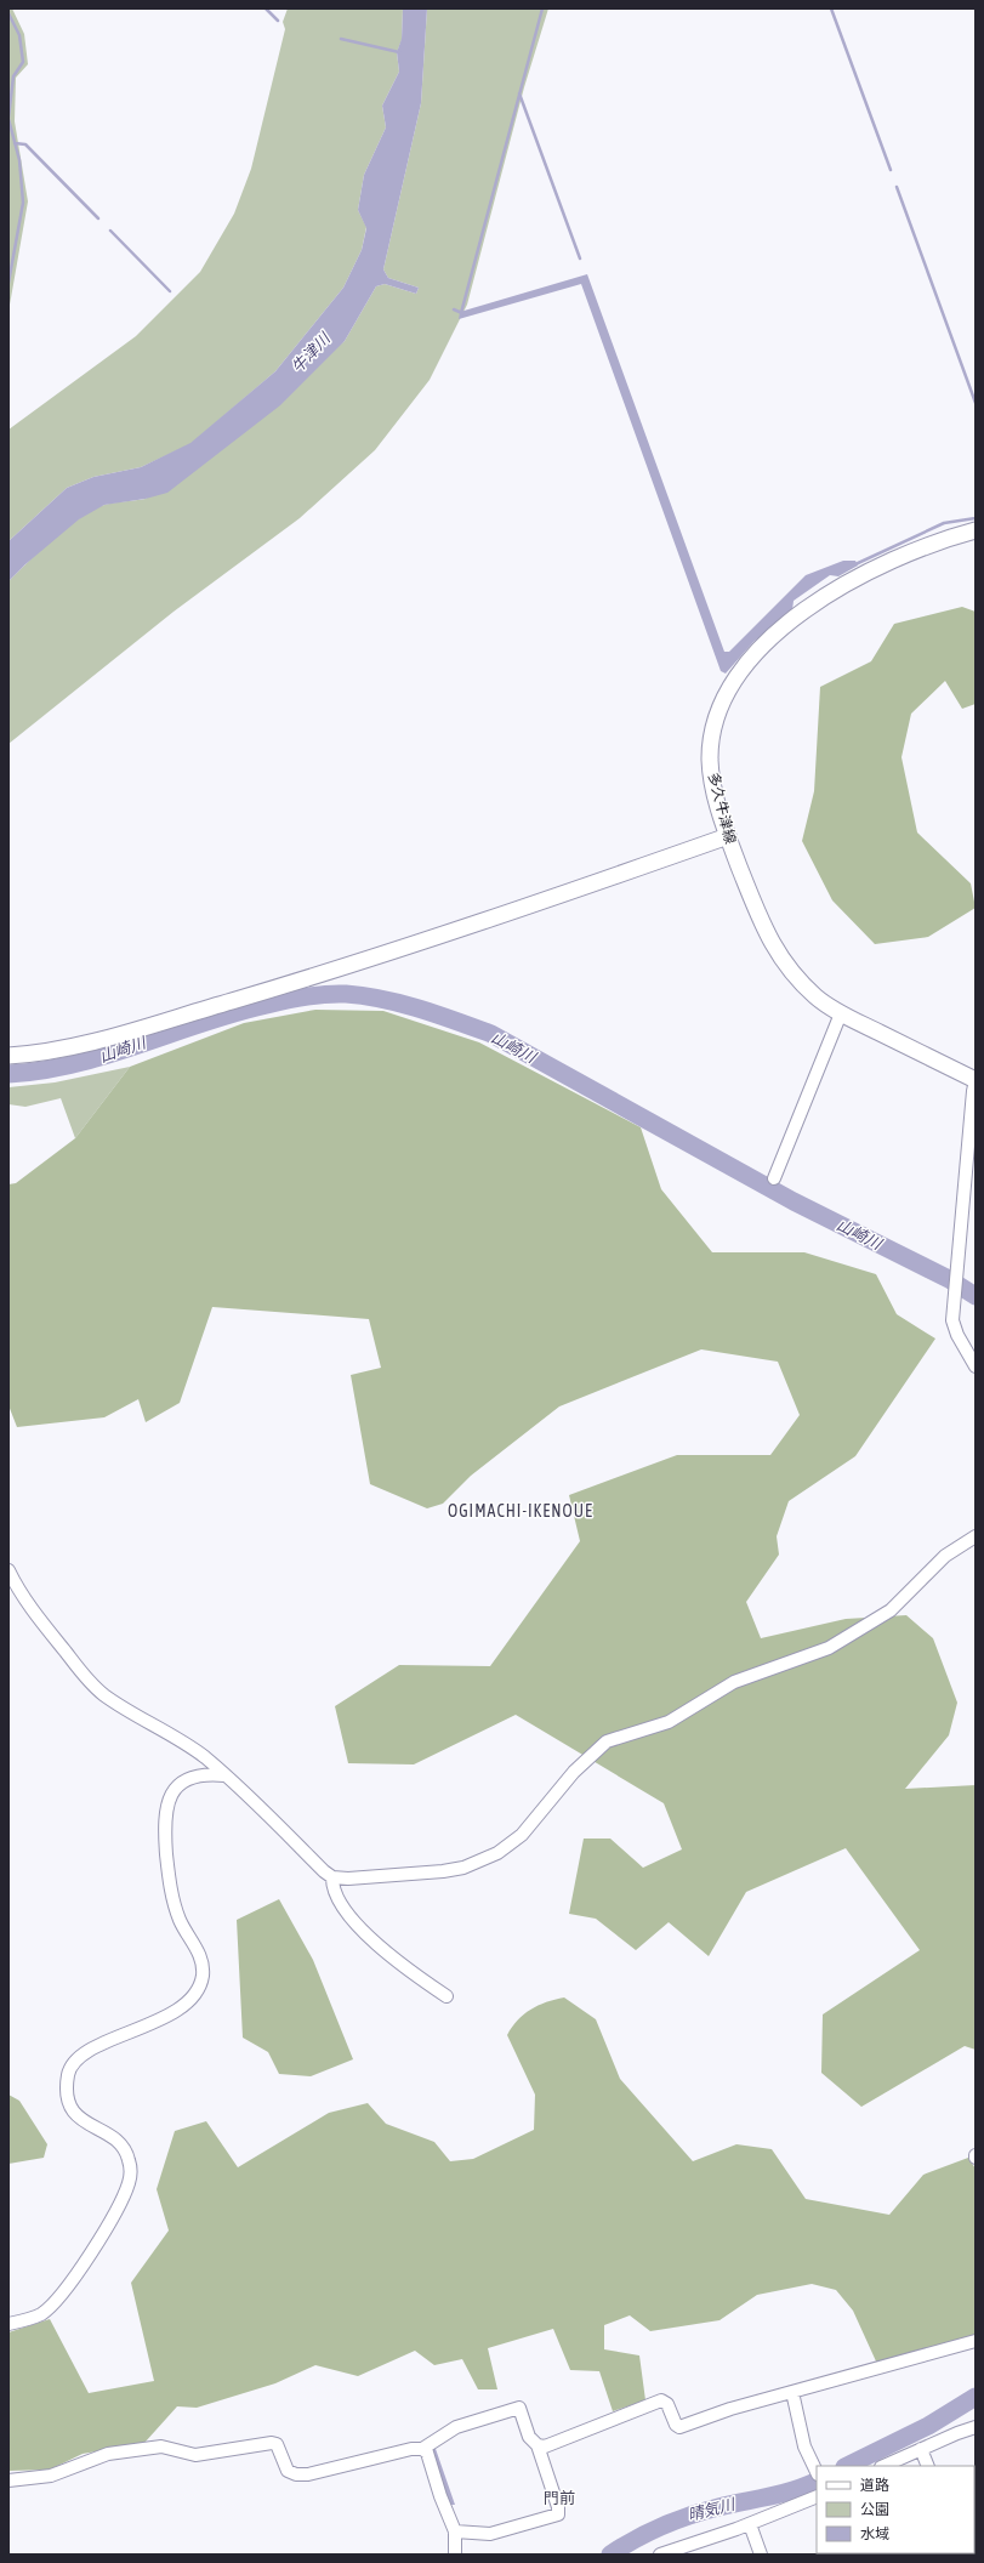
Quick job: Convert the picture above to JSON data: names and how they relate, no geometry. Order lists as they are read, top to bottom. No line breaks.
{"streets":{"main road":["多久牛津線"]},"districts":["OGIMACHI-IKENOUE","門前"],"water":["牛津川","山崎川","晴気川"],"legend":["道路","公園","水域"]}
